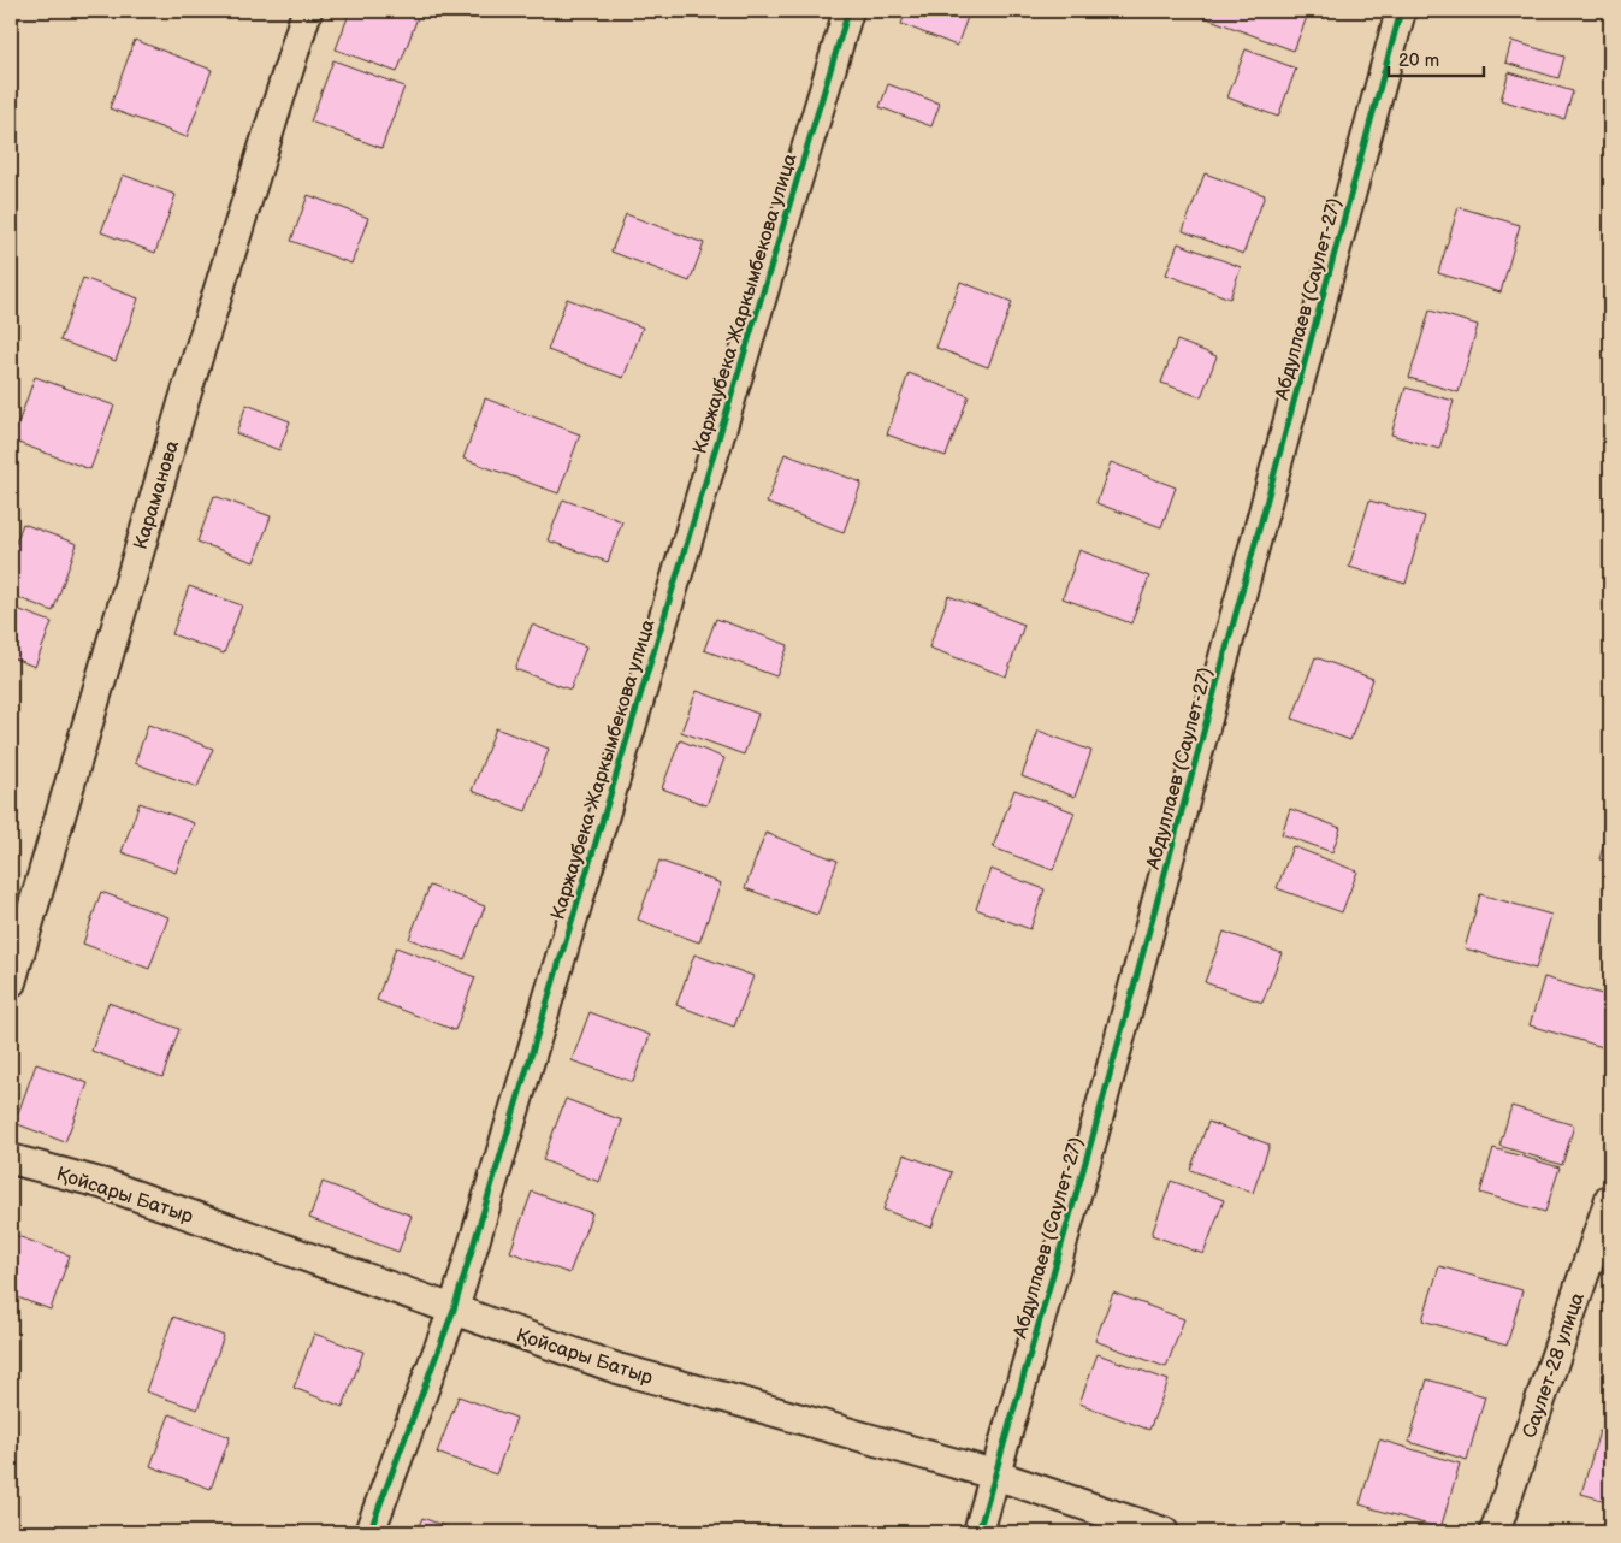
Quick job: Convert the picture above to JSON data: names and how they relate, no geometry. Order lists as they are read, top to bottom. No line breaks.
{"streets":{"street":["Абдуллаев (Саулет-27)","Каржаубека Жаркымбекова улица","Караманова","Қойсары Батыр","Саулет-28 улица"]},"crossings":[["Абдуллаев (Саулет-27)","Қойсары Батыр"],["Каржаубека Жаркымбекова улица","Қойсары Батыр"]],"scale_bar":"20 m"}
